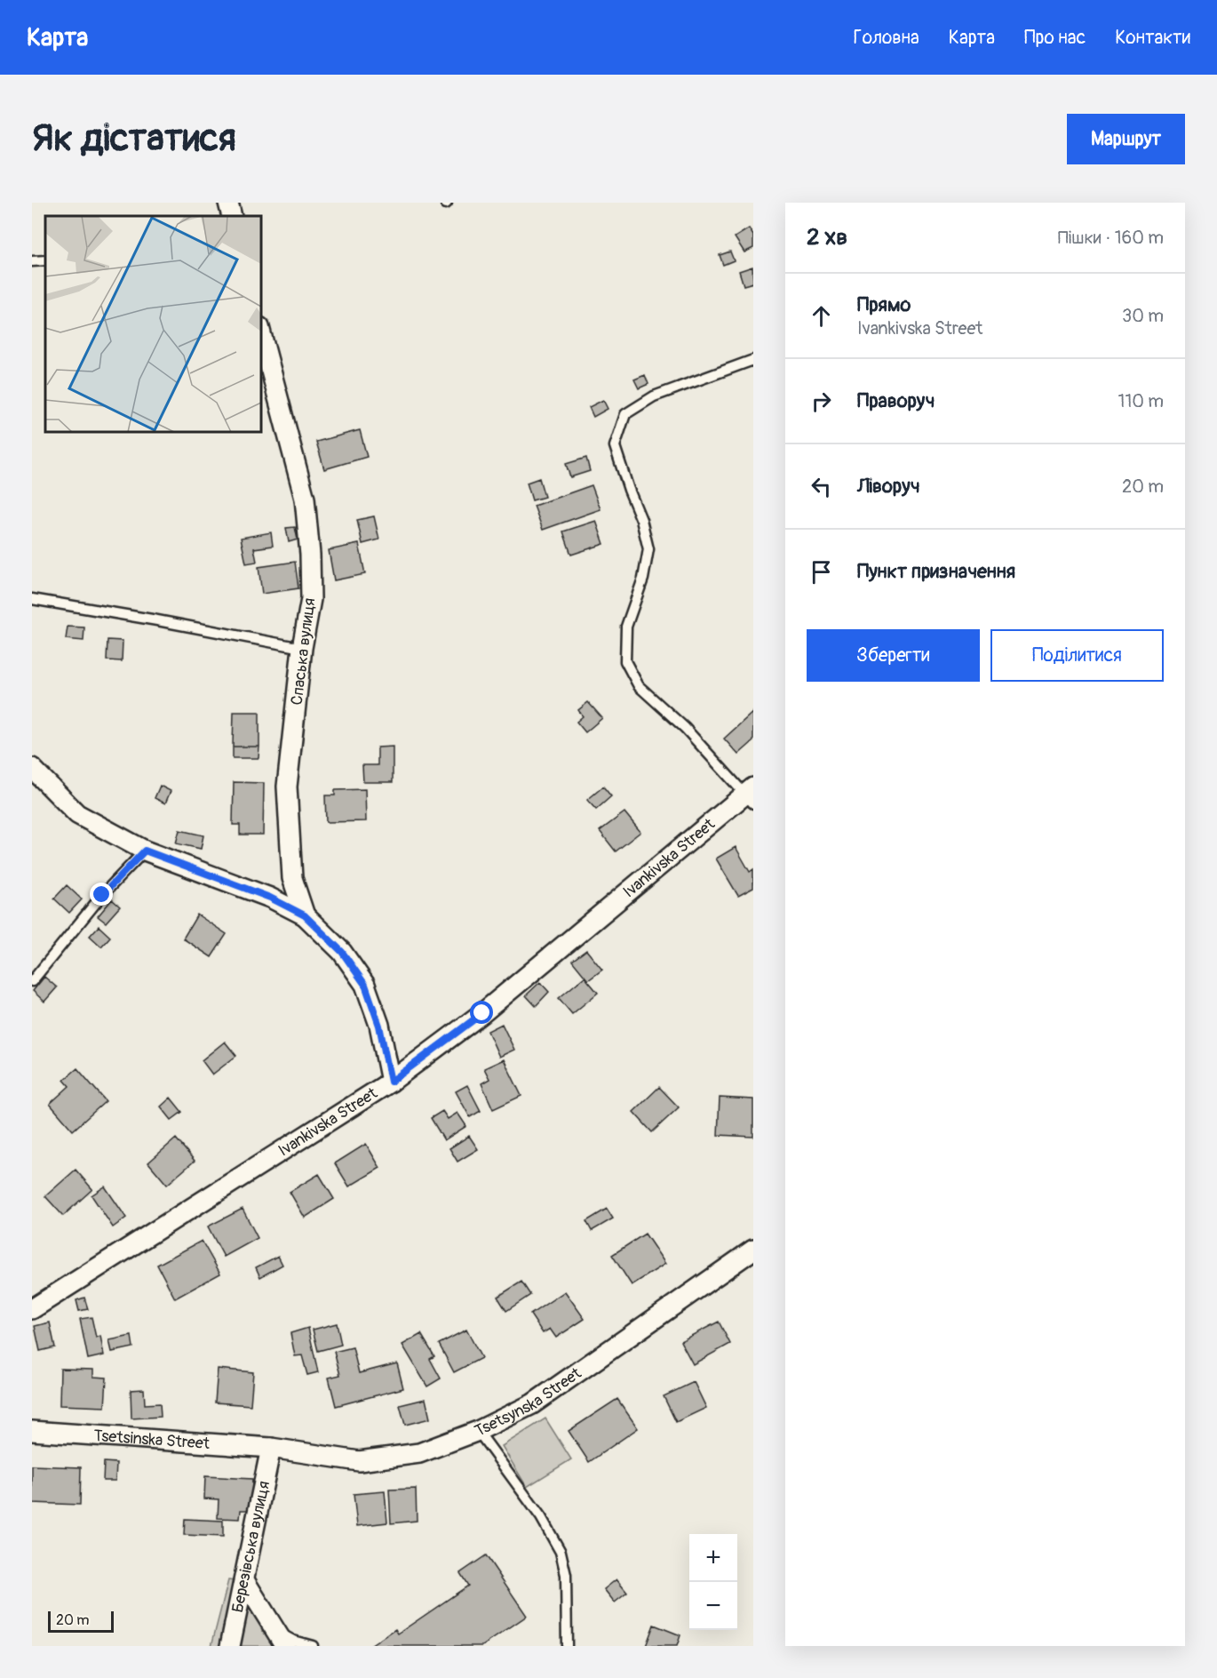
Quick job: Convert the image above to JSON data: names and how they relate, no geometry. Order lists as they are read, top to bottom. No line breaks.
{"streets":{"street":["Спаська вулиця","Ivankivska Street","Tsetsynska Street","Tsetsinska Street","Березівська вулиця"]},"crossings":[["Tsetsynska Street","Tsetsinska Street"],["Tsetsynska Street","Березівська вулиця"],["Tsetsinska Street","Березівська вулиця"]],"scale_bar":"20 m","page":{"header":"Карта","nav":["Головна","Карта","Про нас","Контакти"],"buttons":["Маршрут",["Зберегти","Поділитися"]],"title":"Як дістатися","heading":["2 хв","Пішки · 160 m"],"list":[["Прямо","Ivankivska Street","30 m"],["Праворуч","110 m"],["Ліворуч","20 m"],"Пункт призначення"],"map_buttons":["+","−"],"scale":"20 m"}}
